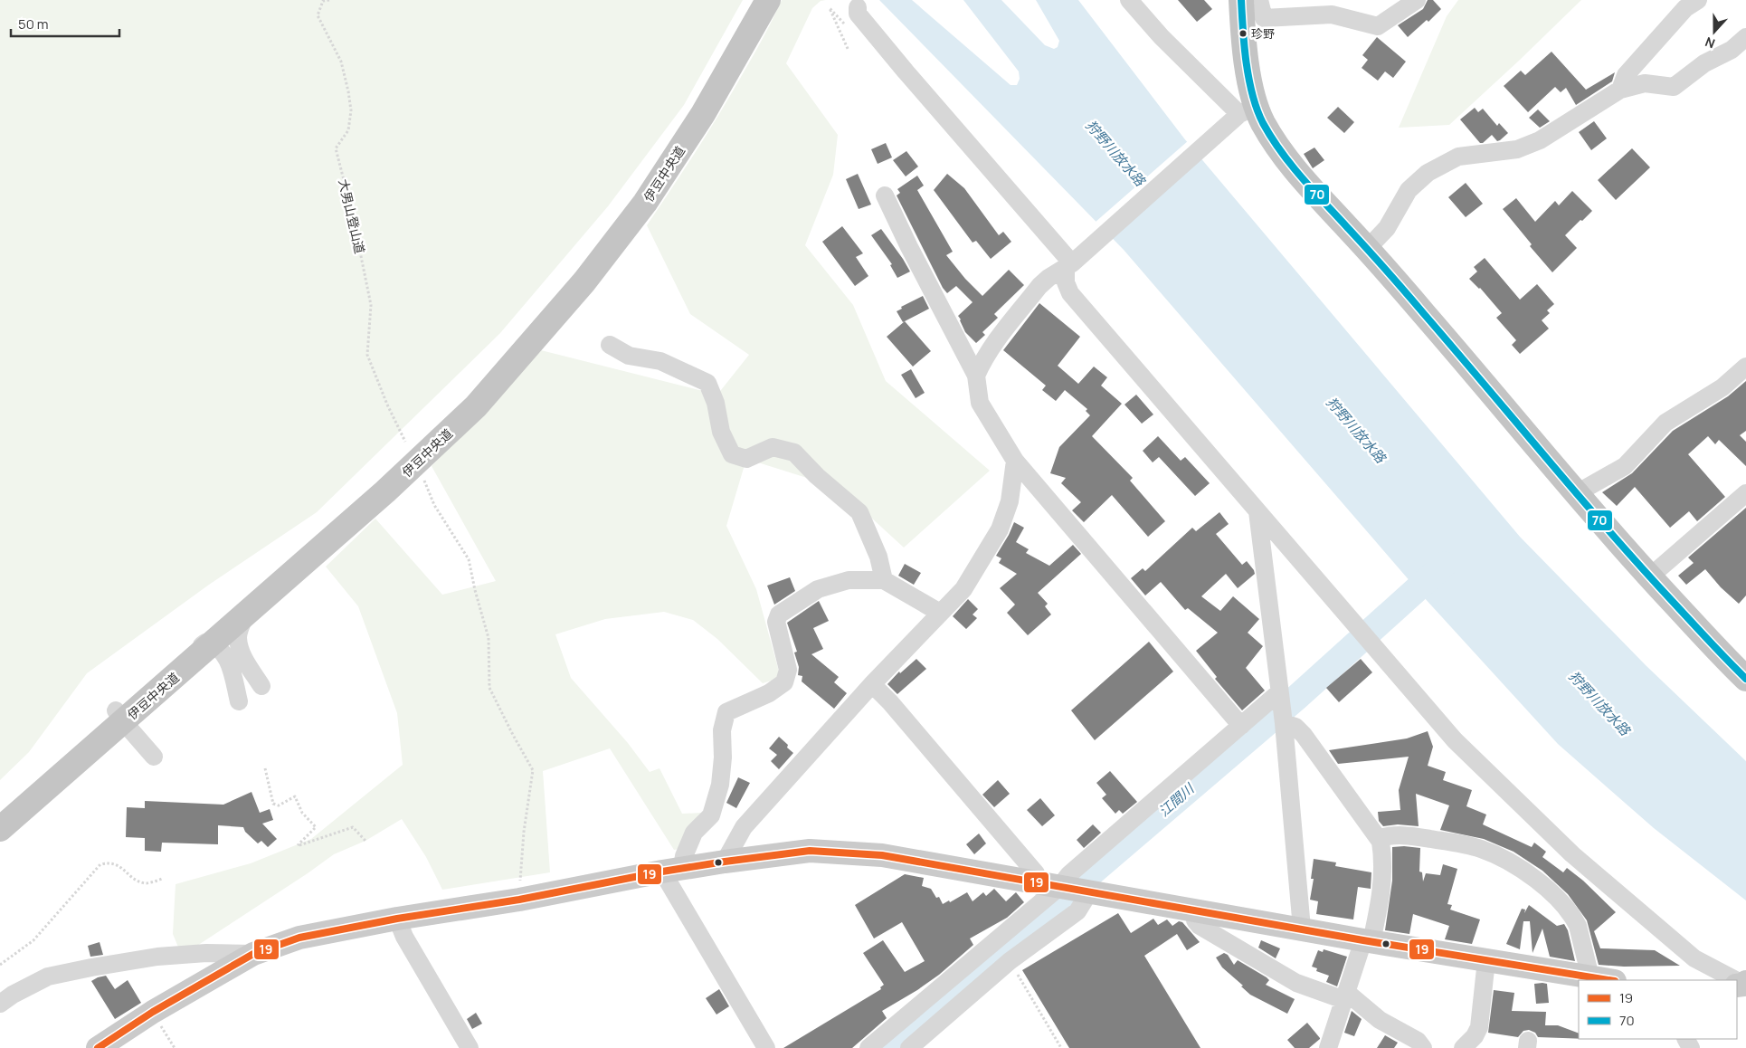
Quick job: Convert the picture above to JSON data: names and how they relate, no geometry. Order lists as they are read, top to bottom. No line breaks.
{"streets":{"highway":["伊豆中央道"],"path":["大男山登山道"]},"water":["狩野川放水路","江間川"],"places":["珍野"],"lines":["transit line 70","transit line 19"],"legend":["19","70"],"scale_bar":"50 m","north":"bottom"}
